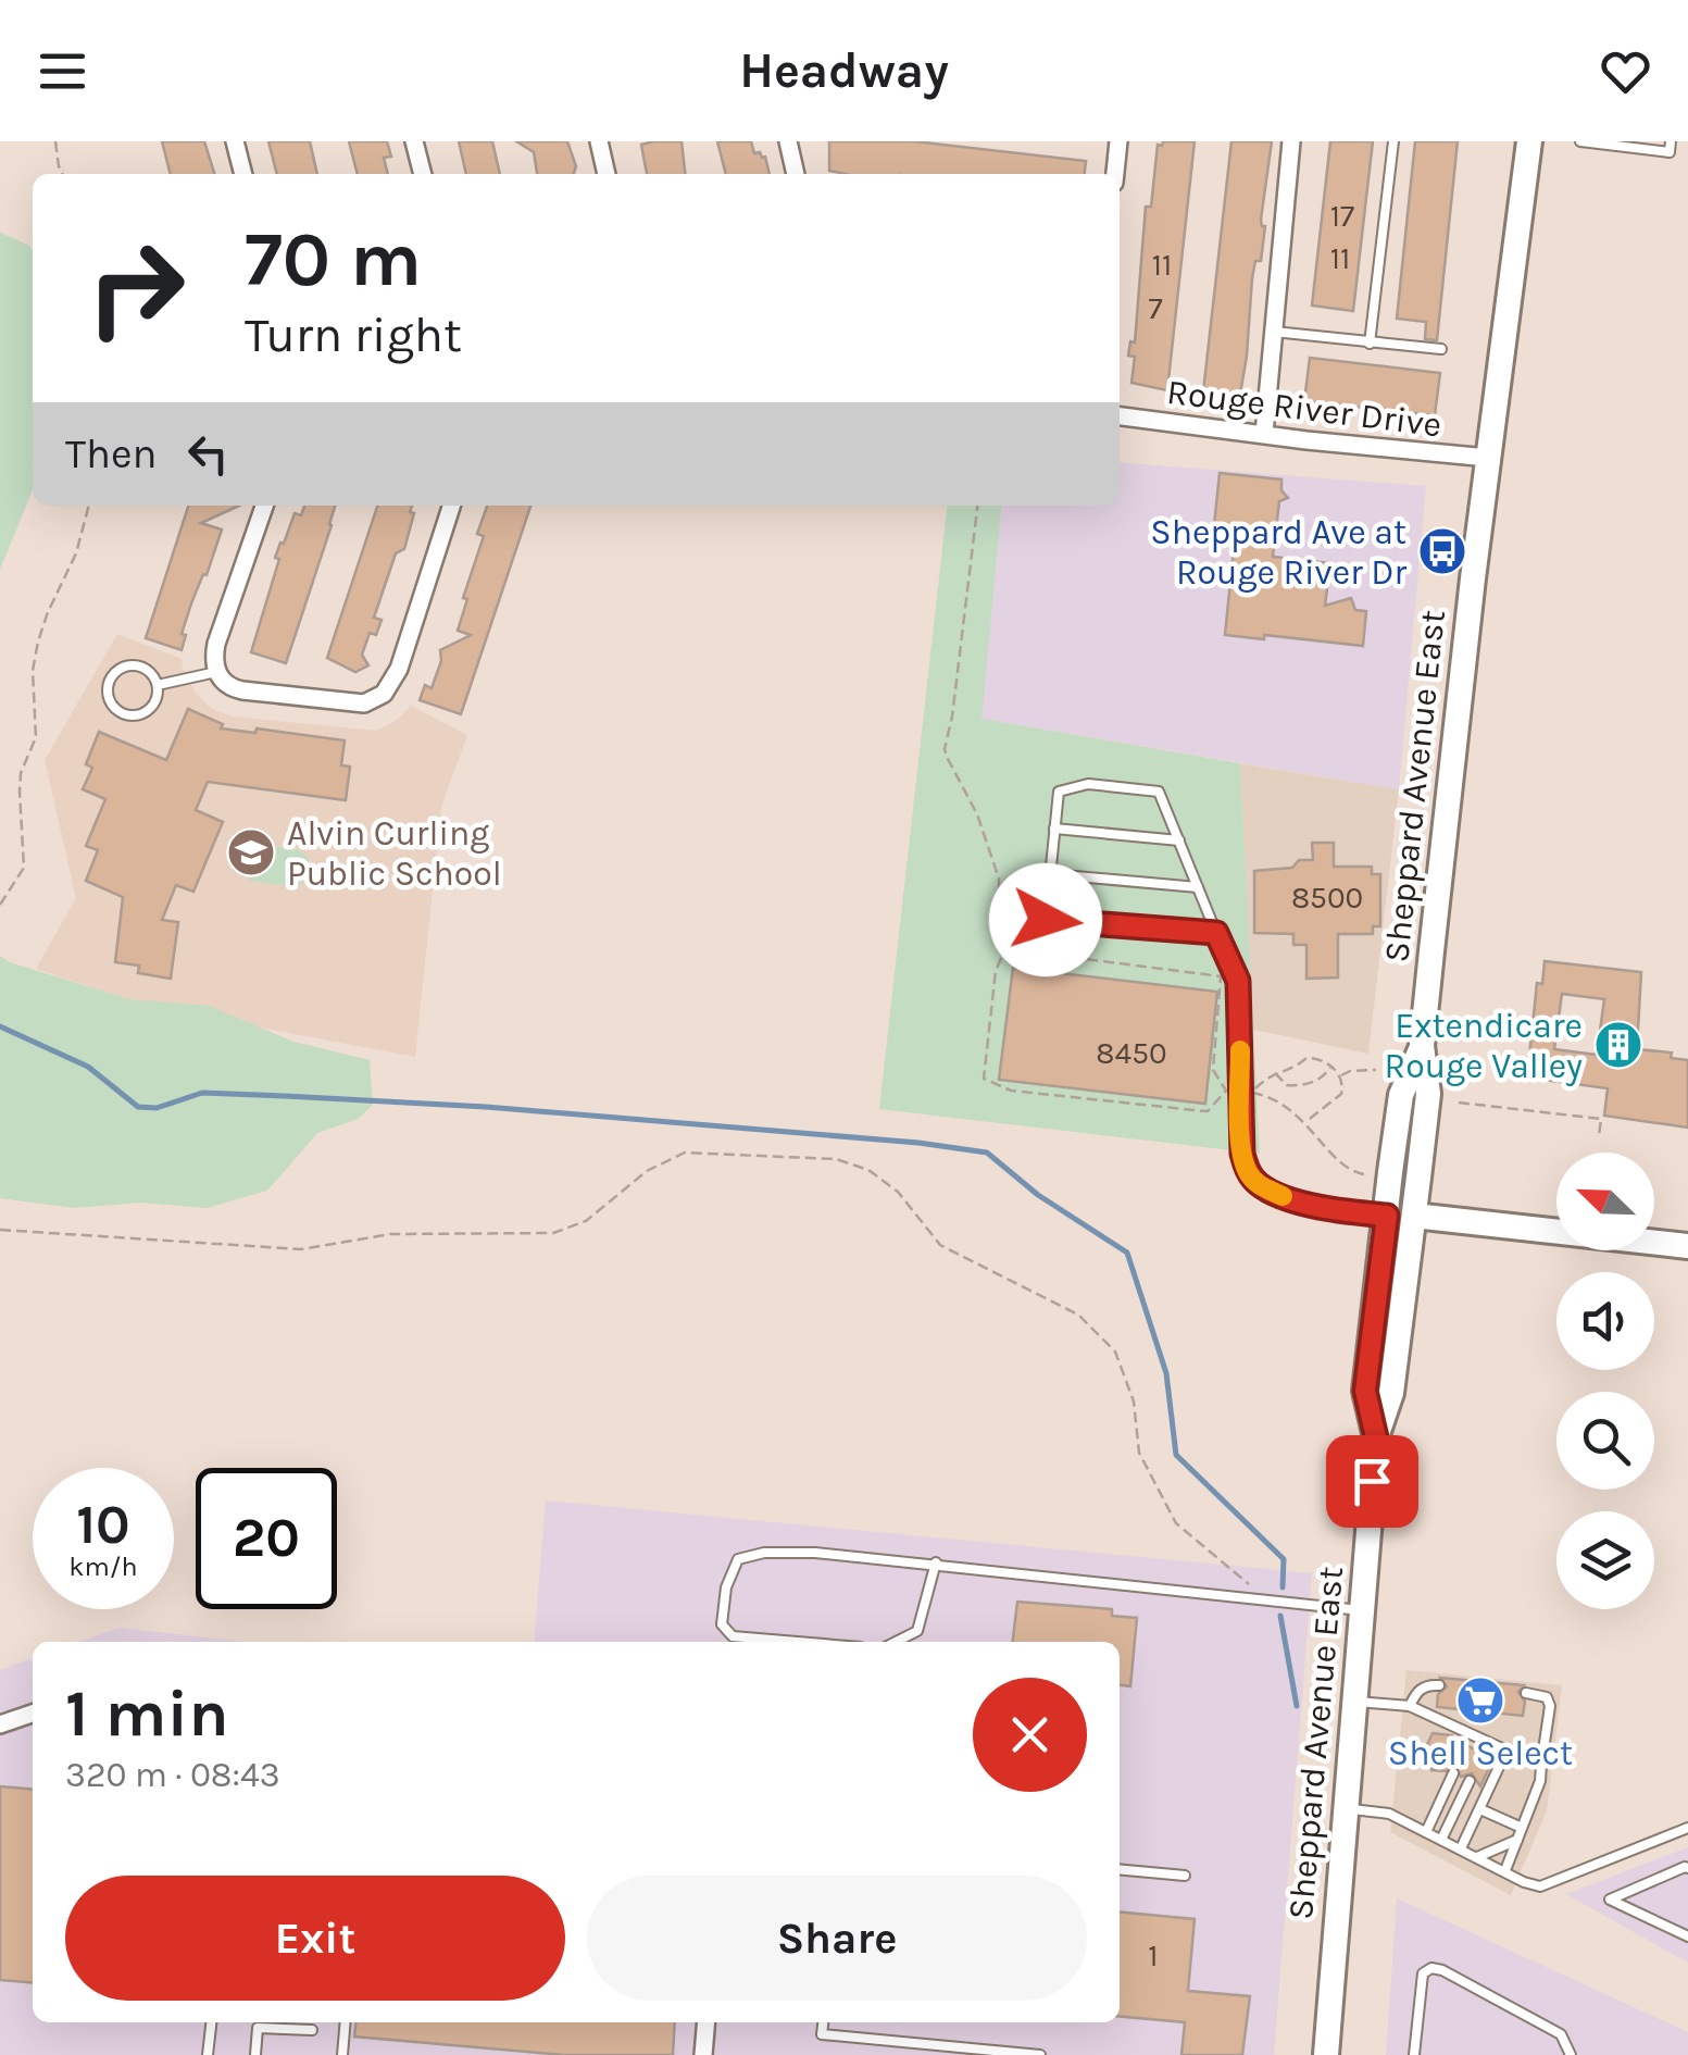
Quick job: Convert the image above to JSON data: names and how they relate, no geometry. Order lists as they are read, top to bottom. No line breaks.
{"streets":{"main road":["Sheppard Avenue East"],"street":["Rouge River Drive"]},"crossings":[["Rouge River Drive","Sheppard Avenue East"]],"places":{"bus stop":["Sheppard Ave at Rouge River Dr"],"school or university":["Alvin Curling Public School"],"building":["Extendicare Rouge Valley"],"supermarket":["Shell Select"]},"house_numbers":["17","11","11","7","8500","8450","1"],"north":"top left","page":{"header":"Headway","turn":["70 m","Turn right"],"then":"Then","speed":"10 km/h","limit":"20","heading":["1 min","320 m · 08:43"],"buttons":["Exit","Share"]}}
